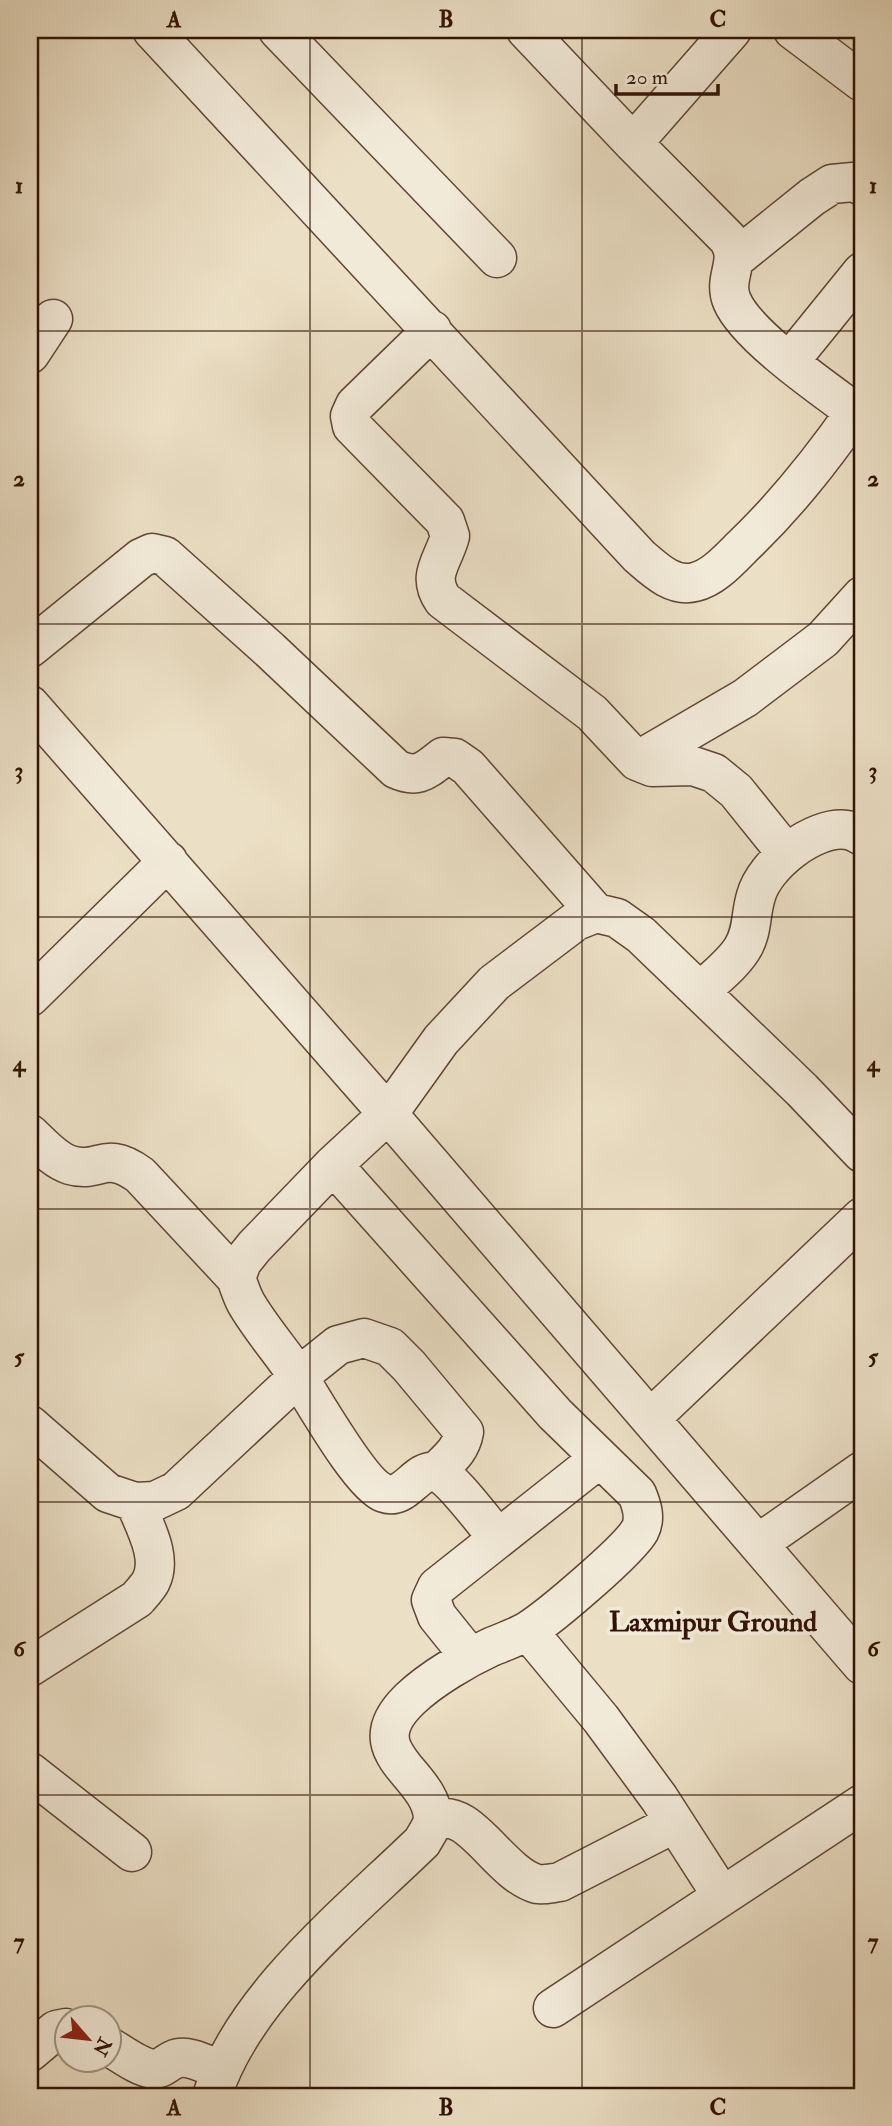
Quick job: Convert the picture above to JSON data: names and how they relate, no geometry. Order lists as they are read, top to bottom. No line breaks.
{"districts":["Laxmipur Ground"],"scale_bar":"20 m","north":"bottom right","grid":{"columns":["A","B","C"],"rows":["1","2","3","4","5","6","7"]}}
